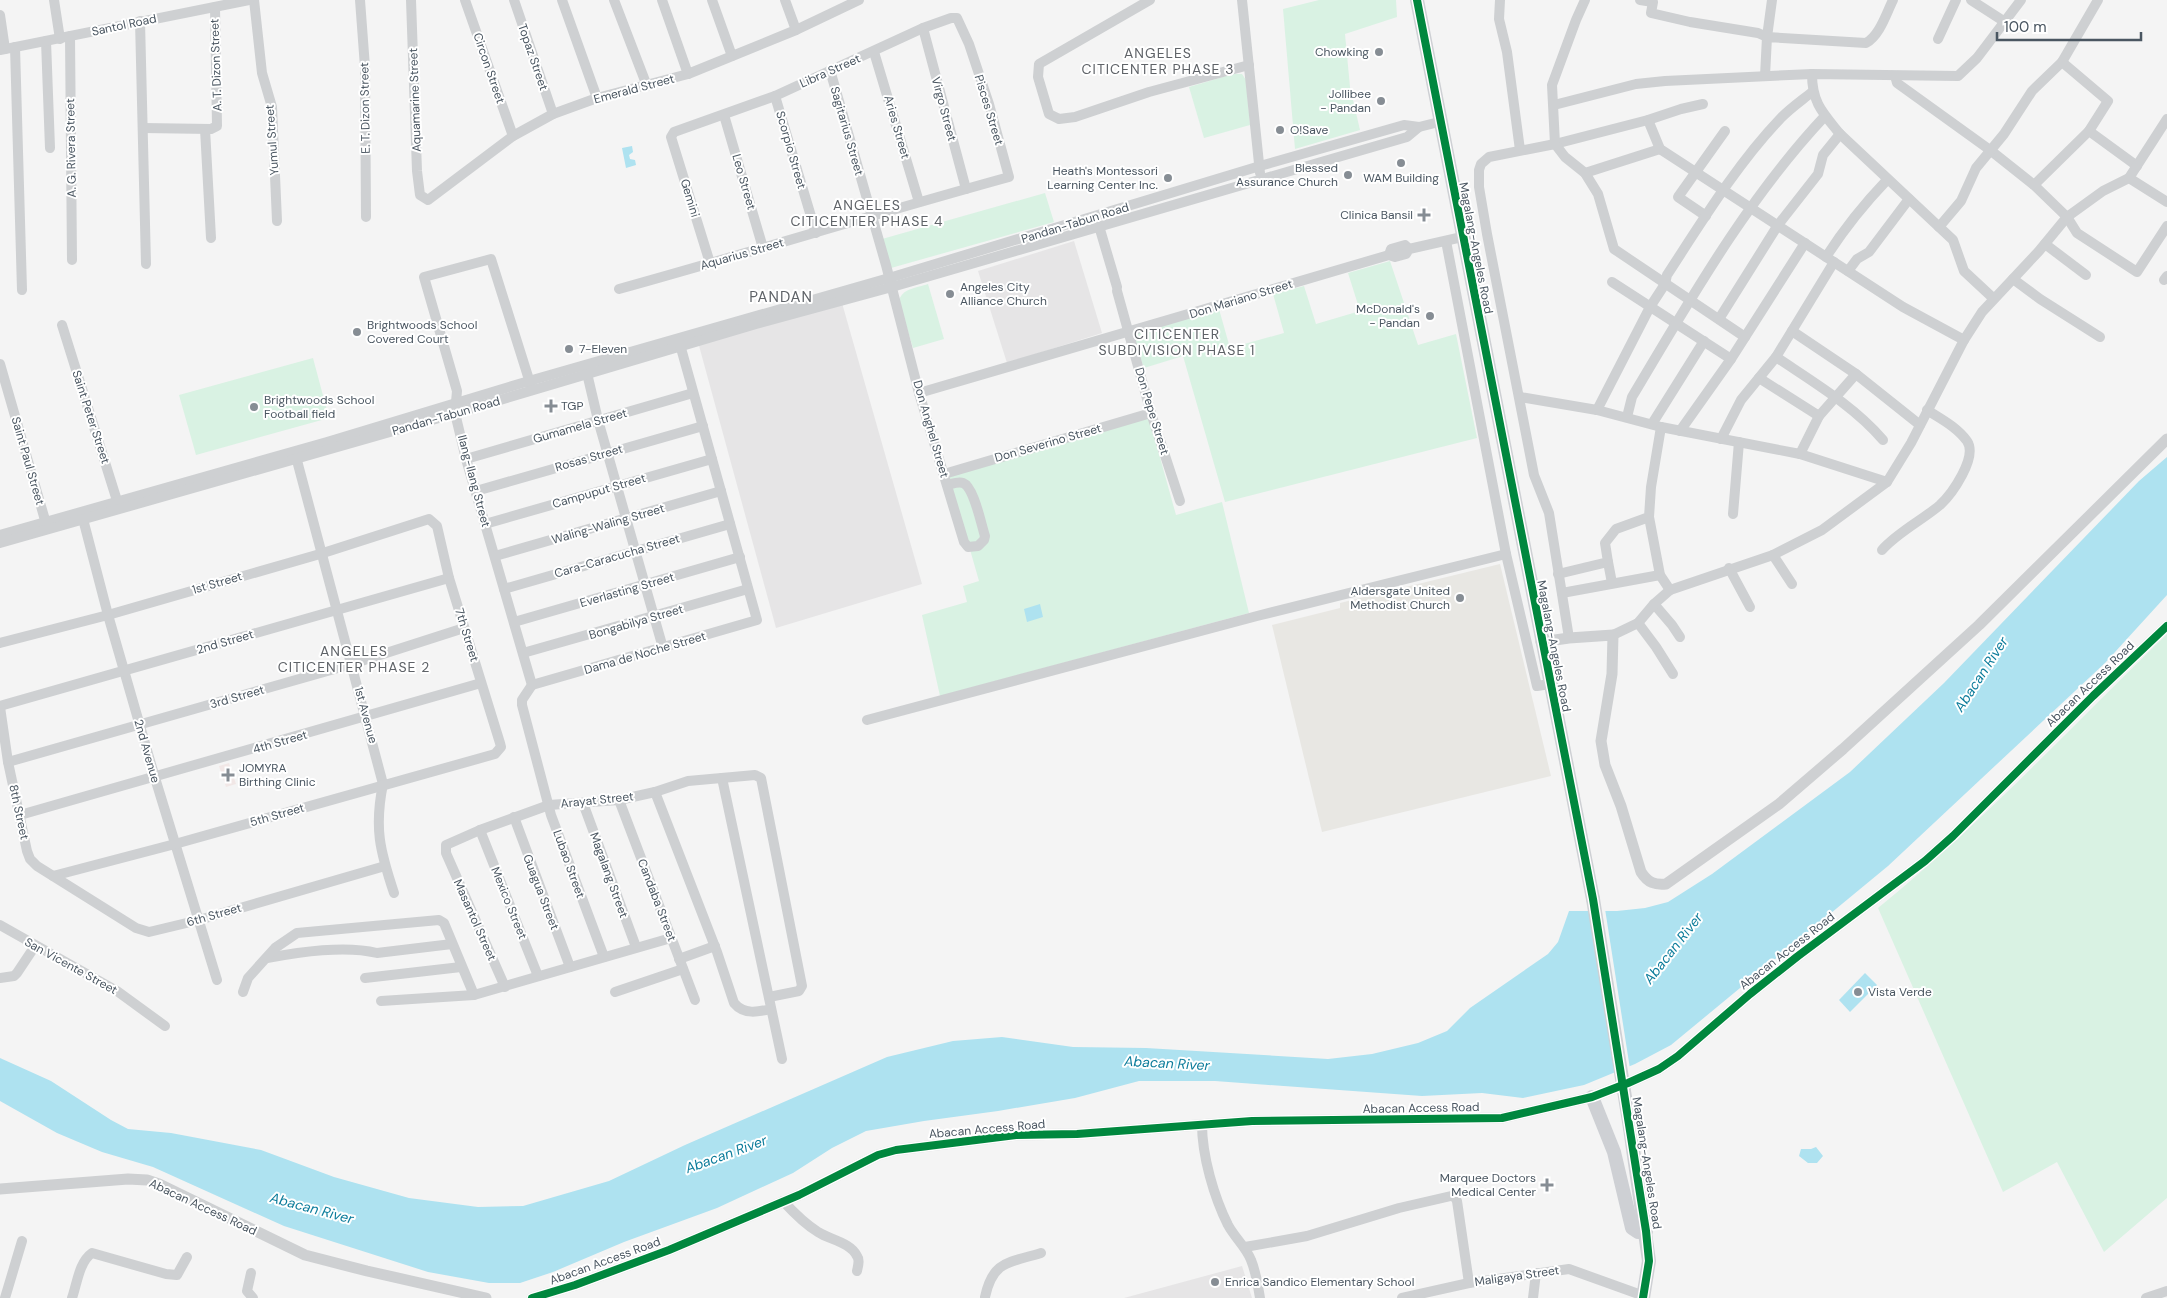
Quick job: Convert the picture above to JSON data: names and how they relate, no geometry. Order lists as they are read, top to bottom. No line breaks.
{"streets":{"main road":["Magalang-Angeles Road"],"street":["Santol Road","Topaz Street","A. T. Dizon Street","Circon Street","Libra Street","Emerald Street","Aquamarine Street","E. T. Dizon Street","Virgo Street","Pisces Street","Aries Street","Sagitarius Street","Yumul Street","A. G. Rivera Street","Scorpio Street","Leo Street","Gemini","Pandan-Tabun Road","Aquarius Street","Don Mariano Street","Don Pepe Street","Saint Peter Street","Gumamela Street","Don Anghel Street","Don Severino Street","Rosas Street","Saint Paul Street","Ilang-Ilang Street","Campuput Street","Waling-Waling Street","Cara-Caracucha Street","1st Street","Everlasting Street","Bongabilya Street","7th Street","2nd Street","Dama de Noche Street","Abacan Access Road","3rd Street","1st Avenue","4th Street","2nd Avenue","Arayat Street","8th Street","5th Street","Lubao Street","Magalang Street","Guagua Street","Candaba Street","Mexico Street","6th Street","Masantol Street","San Vicente Street","Maligaya Street"]},"crossings":[["Santol Road","A. T. Dizon Street"],["Santol Road","A. G. Rivera Street"],["Topaz Street","Emerald Street"],["Circon Street","Emerald Street"],["Libra Street","Virgo Street"],["Libra Street","Pisces Street"],["Libra Street","Aries Street"],["Libra Street","Sagitarius Street"],["Libra Street","Scorpio Street"],["Libra Street","Leo Street"],["Libra Street","Gemini"],["Emerald Street","Aquamarine Street"],["Virgo Street","Aquarius Street"],["Pisces Street","Aquarius Street"],["Aries Street","Aquarius Street"],["Sagitarius Street","Pandan-Tabun Road"],["Sagitarius Street","Aquarius Street"],["Sagitarius Street","Don Anghel Street"],["Scorpio Street","Aquarius Street"],["Leo Street","Aquarius Street"],["Gemini","Aquarius Street"],["Pandan-Tabun Road","Magalang-Angeles Road"],["Pandan-Tabun Road","Don Pepe Street"],["Pandan-Tabun Road","Saint Peter Street"],["Pandan-Tabun Road","Don Anghel Street"],["Pandan-Tabun Road","Saint Paul Street"],["Pandan-Tabun Road","Ilang-Ilang Street"],["Pandan-Tabun Road","1st Avenue"],["Pandan-Tabun Road","2nd Avenue"],["Magalang-Angeles Road","Don Mariano Street"],["Magalang-Angeles Road","Maligaya Street"],["Don Mariano Street","Don Pepe Street"],["Don Mariano Street","Don Anghel Street"],["Don Pepe Street","Don Severino Street"],["Gumamela Street","Ilang-Ilang Street"],["Don Anghel Street","Don Severino Street"],["Rosas Street","Ilang-Ilang Street"],["Ilang-Ilang Street","Campuput Street"],["Ilang-Ilang Street","Waling-Waling Street"],["Ilang-Ilang Street","Cara-Caracucha Street"],["Ilang-Ilang Street","Everlasting Street"],["Ilang-Ilang Street","Bongabilya Street"],["Ilang-Ilang Street","Dama de Noche Street"],["Ilang-Ilang Street","Lubao Street"],["1st Street","7th Street"],["1st Street","1st Avenue"],["1st Street","2nd Avenue"],["Bongabilya Street","Dama de Noche Street"],["7th Street","2nd Street"],["7th Street","3rd Street"],["7th Street","4th Street"],["7th Street","5th Street"],["2nd Street","1st Avenue"],["2nd Street","2nd Avenue"],["2nd Street","8th Street"],["Dama de Noche Street","Lubao Street"],["3rd Street","1st Avenue"],["3rd Street","2nd Avenue"],["3rd Street","8th Street"],["1st Avenue","4th Street"],["1st Avenue","5th Street"],["1st Avenue","6th Street"],["4th Street","2nd Avenue"],["4th Street","8th Street"],["2nd Avenue","5th Street"],["2nd Avenue","6th Street"],["Arayat Street","Lubao Street"],["Arayat Street","Magalang Street"],["Arayat Street","Guagua Street"],["Arayat Street","Candaba Street"],["Arayat Street","Mexico Street"],["Arayat Street","Masantol Street"],["8th Street","5th Street"],["8th Street","6th Street"],["5th Street","6th Street"]],"districts":["ANGELES CITICENTER PHASE 3","ANGELES CITICENTER PHASE 4","PANDAN","CITICENTER SUBDIVISION PHASE 1","ANGELES CITICENTER PHASE 2"],"water":["Abacan River"],"places":{"other":["Chowking","Jollibee - Pandan","O!Save","WAM Building","Blessed Assurance Church","Heath's Montessori Learning Center Inc.","Angeles City Alliance Church","McDonald's - Pandan","Brightwoods School Covered Court","7-Eleven","Brightwoods School Football field","Aldersgate United Methodist Church","Vista Verde","Enrica Sandico Elementary School"],"health":["Clinica Bansil","TGP","JOMYRA Birthing Clinic","Marquee Doctors Medical Center"]},"scale_bar":"100 m"}
